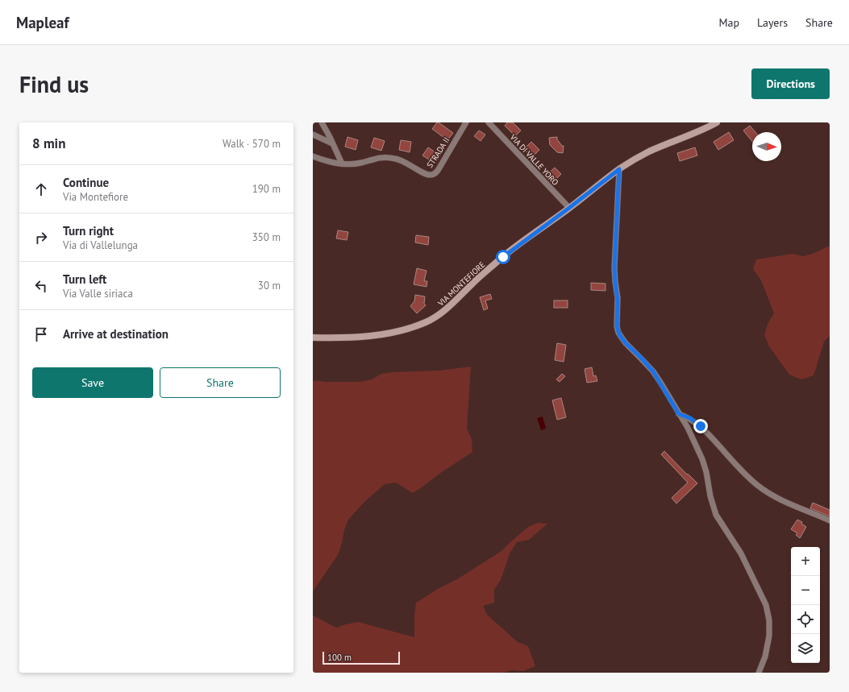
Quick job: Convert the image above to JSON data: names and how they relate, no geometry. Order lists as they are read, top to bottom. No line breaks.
{"streets":{"main road":["VIA MONTEFIORE"],"street":["STRADA II","VIA DI VALLE YORO"]},"crossings":[["VIA DI VALLE YORO","VIA MONTEFIORE"]],"scale_bar":"100 m","north":"right","page":{"header":"Mapleaf","nav":["Map","Layers","Share"],"buttons":["Directions",["Save","Share"]],"title":"Find us","heading":["8 min","Walk · 570 m"],"list":[["Continue","Via Montefiore","190 m"],["Turn right","Via di Vallelunga","350 m"],["Turn left","Via Valle siriaca","30 m"],"Arrive at destination"],"map_buttons":["+","−"],"scale":"100 m"}}
